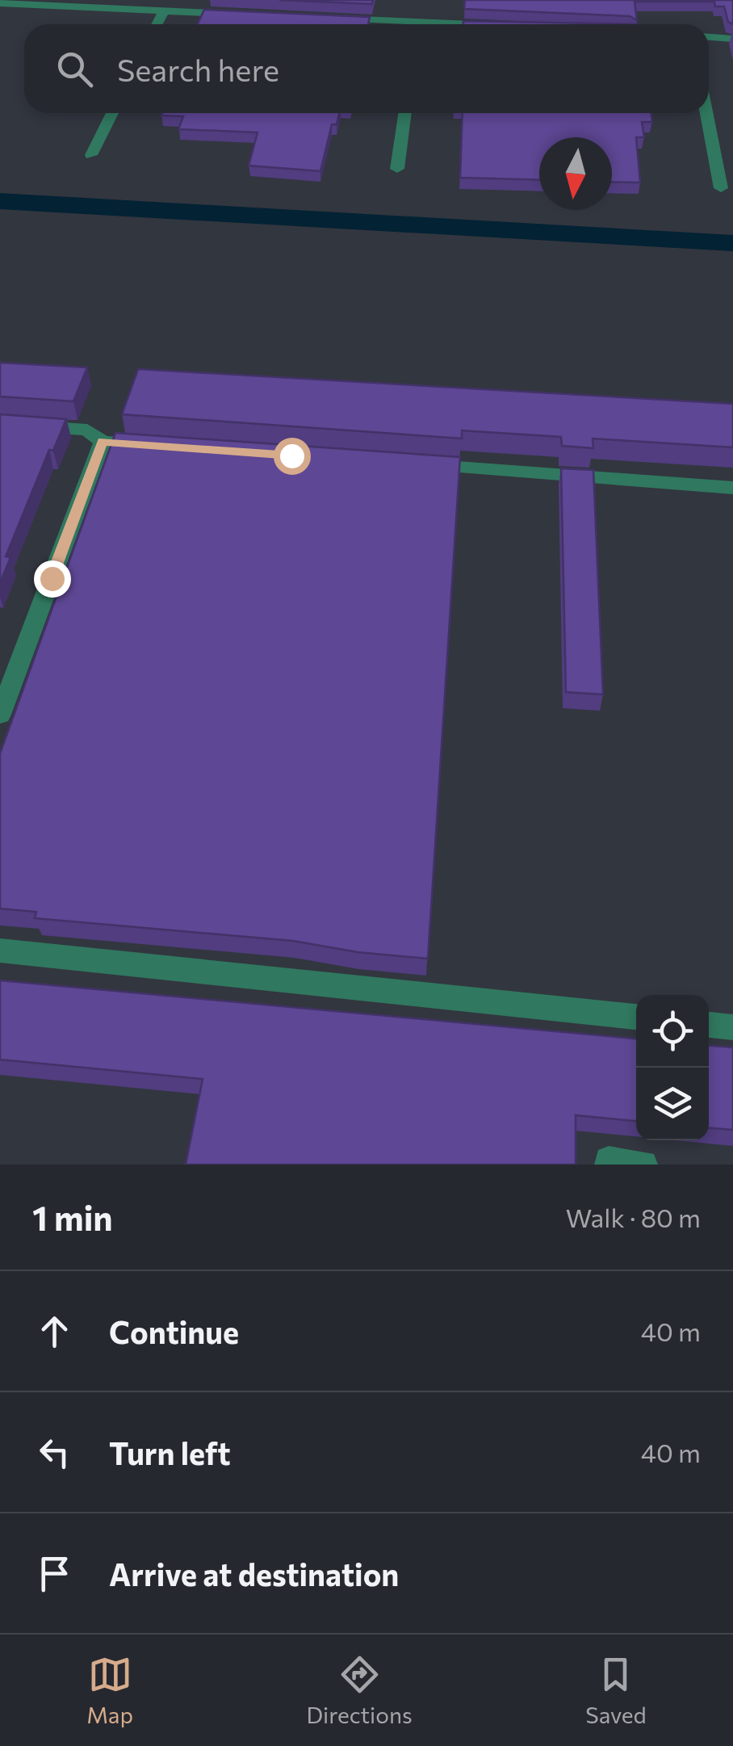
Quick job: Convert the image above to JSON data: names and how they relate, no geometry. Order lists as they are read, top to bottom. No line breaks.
{"north":"bottom","page":{"search":"Search here","heading":["1 min","Walk · 80 m"],"list":[["Continue","40 m"],["Turn left","40 m"],"Arrive at destination"],"nav":["Map","Directions","Saved"]}}
